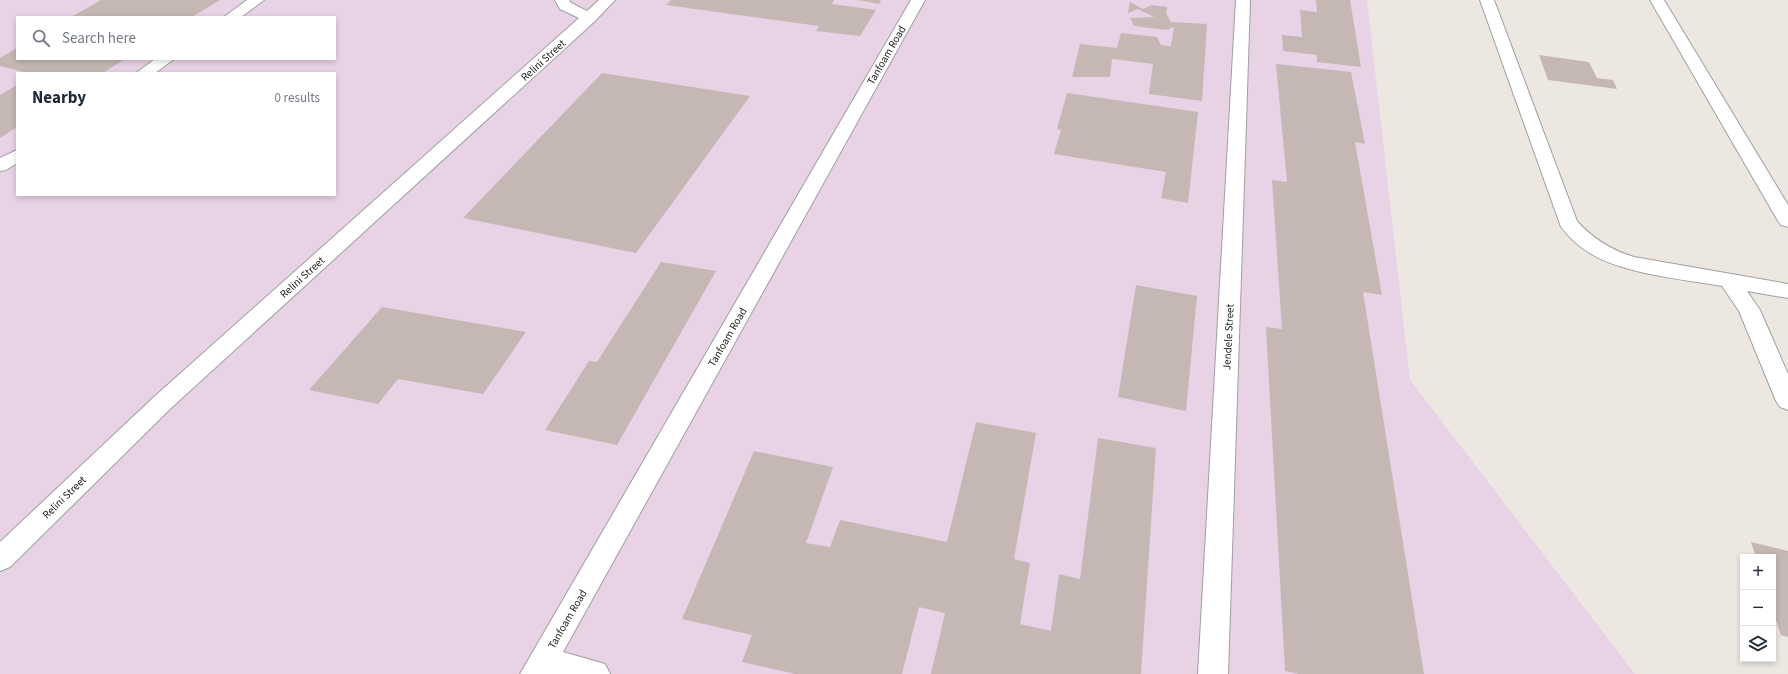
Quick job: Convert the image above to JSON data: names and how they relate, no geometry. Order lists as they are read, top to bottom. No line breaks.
{"streets":{"street":["Tanfoam Road","Relini Street","Jendele Street"]},"page":{"search":"Search here","heading":["Nearby","0 results"],"map_buttons":["+","−"]}}
